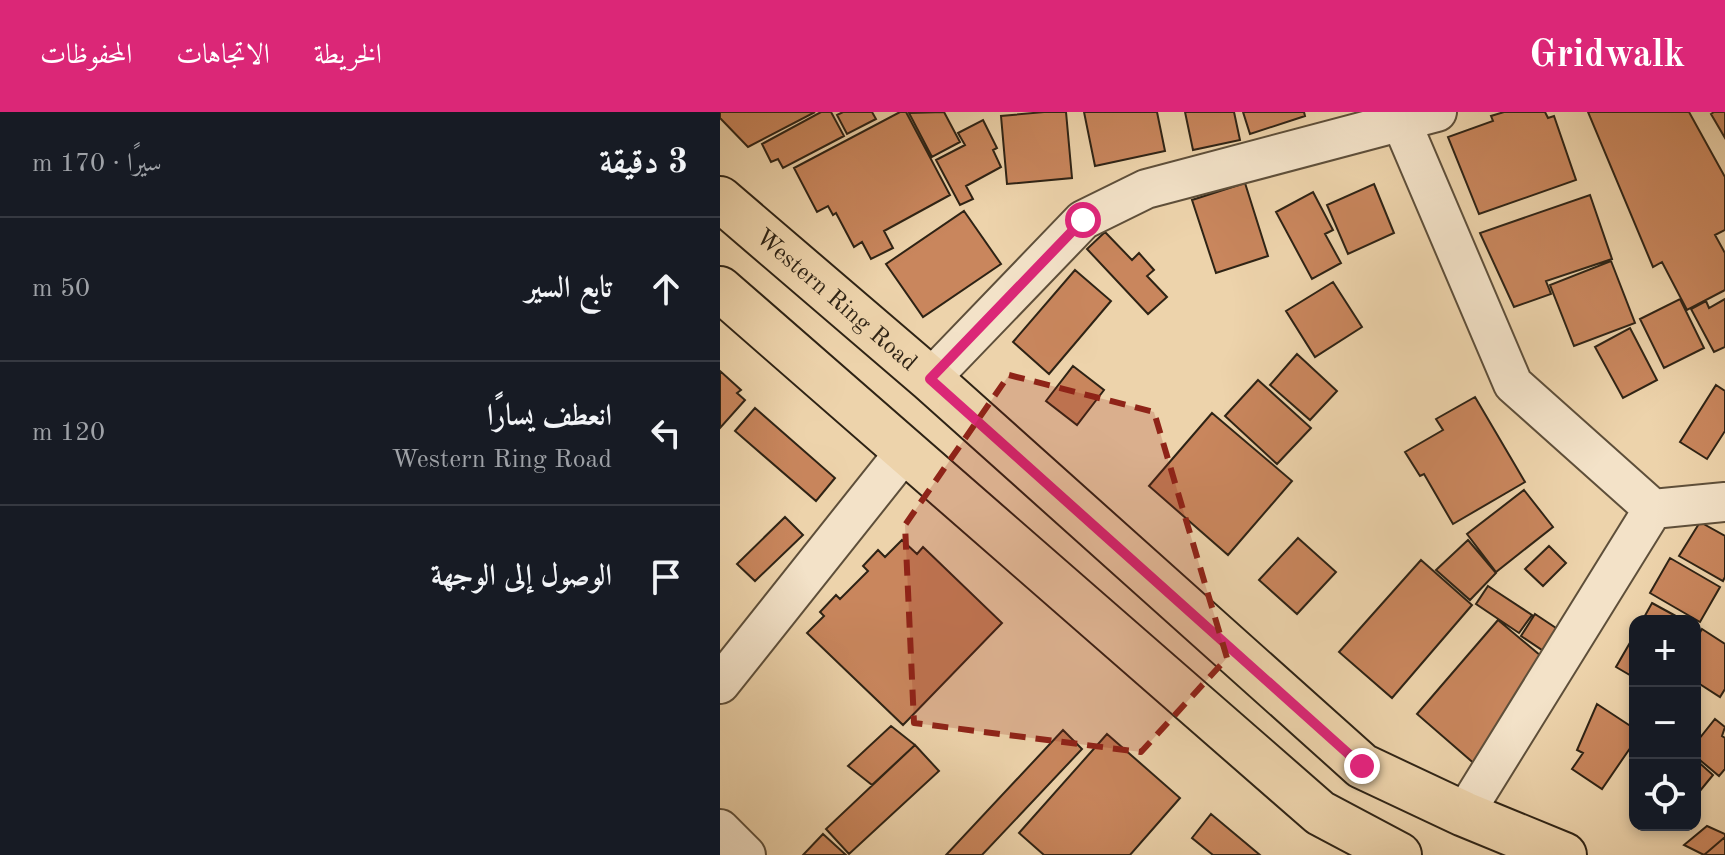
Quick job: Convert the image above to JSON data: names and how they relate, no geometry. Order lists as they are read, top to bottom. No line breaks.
{"streets":{"main road":["Western Ring Road"]},"page":{"header":"Gridwalk","nav":["الخريطة","الاتجاهات","المحفوظات"],"heading":["3 دقيقة","سيرًا · 170 m"],"list":[["تابع السير","50 m"],["انعطف يسارًا","Western Ring Road","120 m"],"الوصول إلى الوجهة"],"map_buttons":["+","−"]}}
